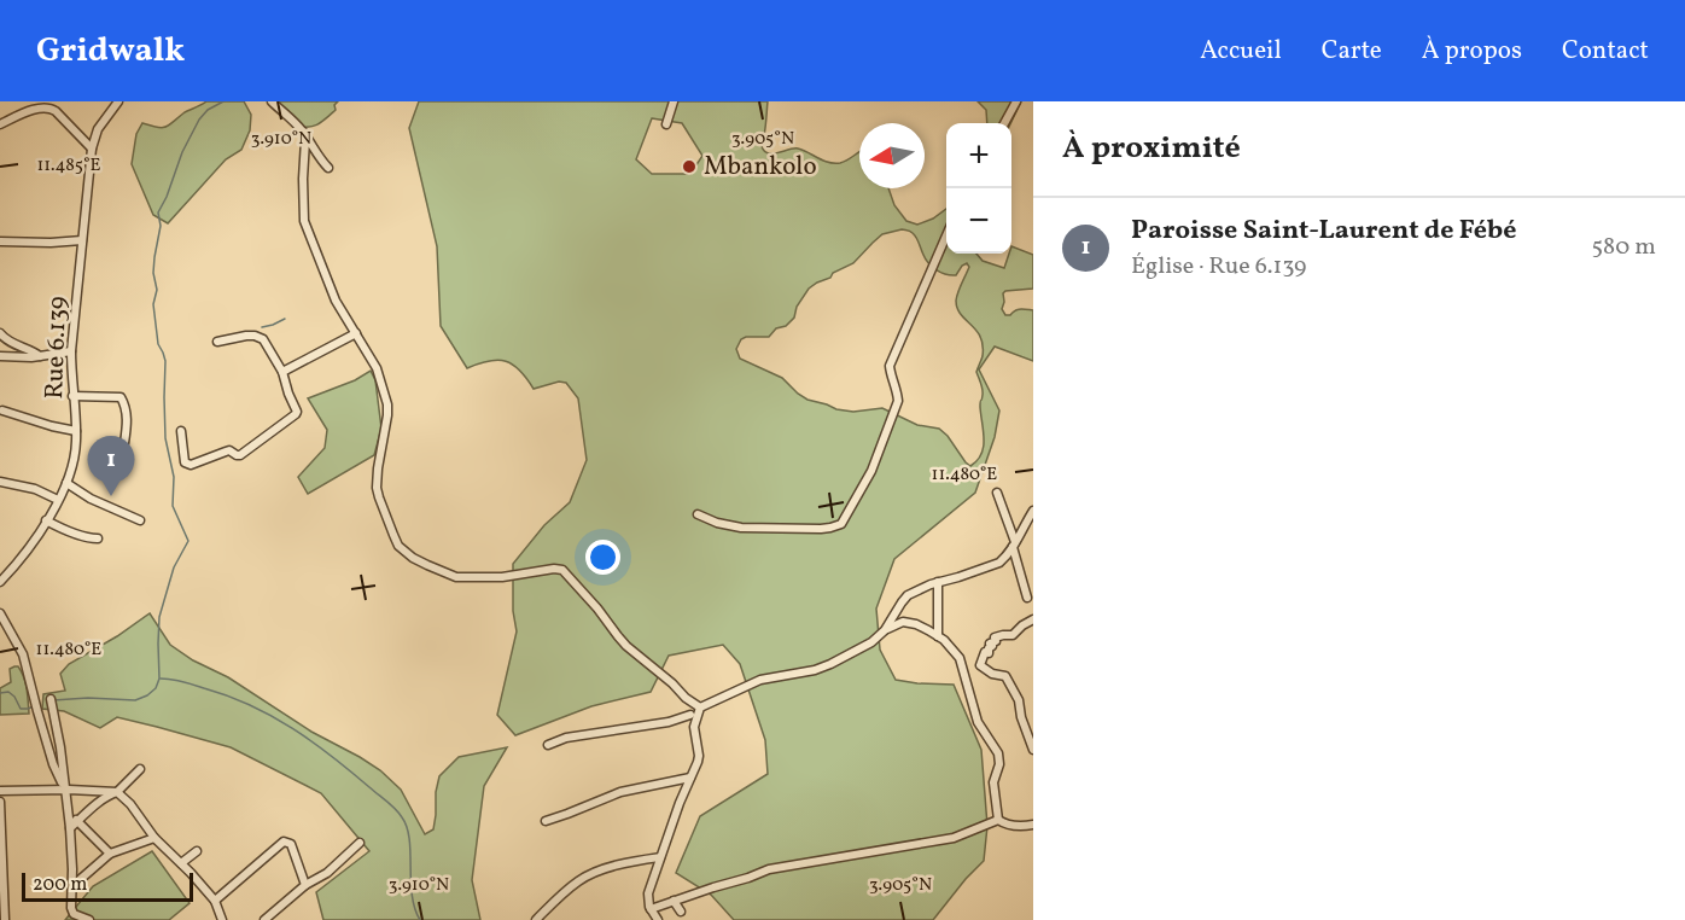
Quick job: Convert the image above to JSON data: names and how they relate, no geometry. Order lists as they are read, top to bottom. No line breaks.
{"streets":{"street":["Rue 6.139"]},"places":["Mbankolo"],"scale_bar":"200 m","north":"left","page":{"header":"Gridwalk","nav":["Accueil","Carte","À propos","Contact"],"heading":"À proximité","map_buttons":["+","−"],"list":[{"mark":"1","name":"Paroisse Saint-Laurent de Fébé","note":"Église · Rue 6.139","value":"580 m"}],"pins":"1","scale":"200 m"},"coordinates":["3.910°N","3.905°N","11.485°E","11.480°E"]}
